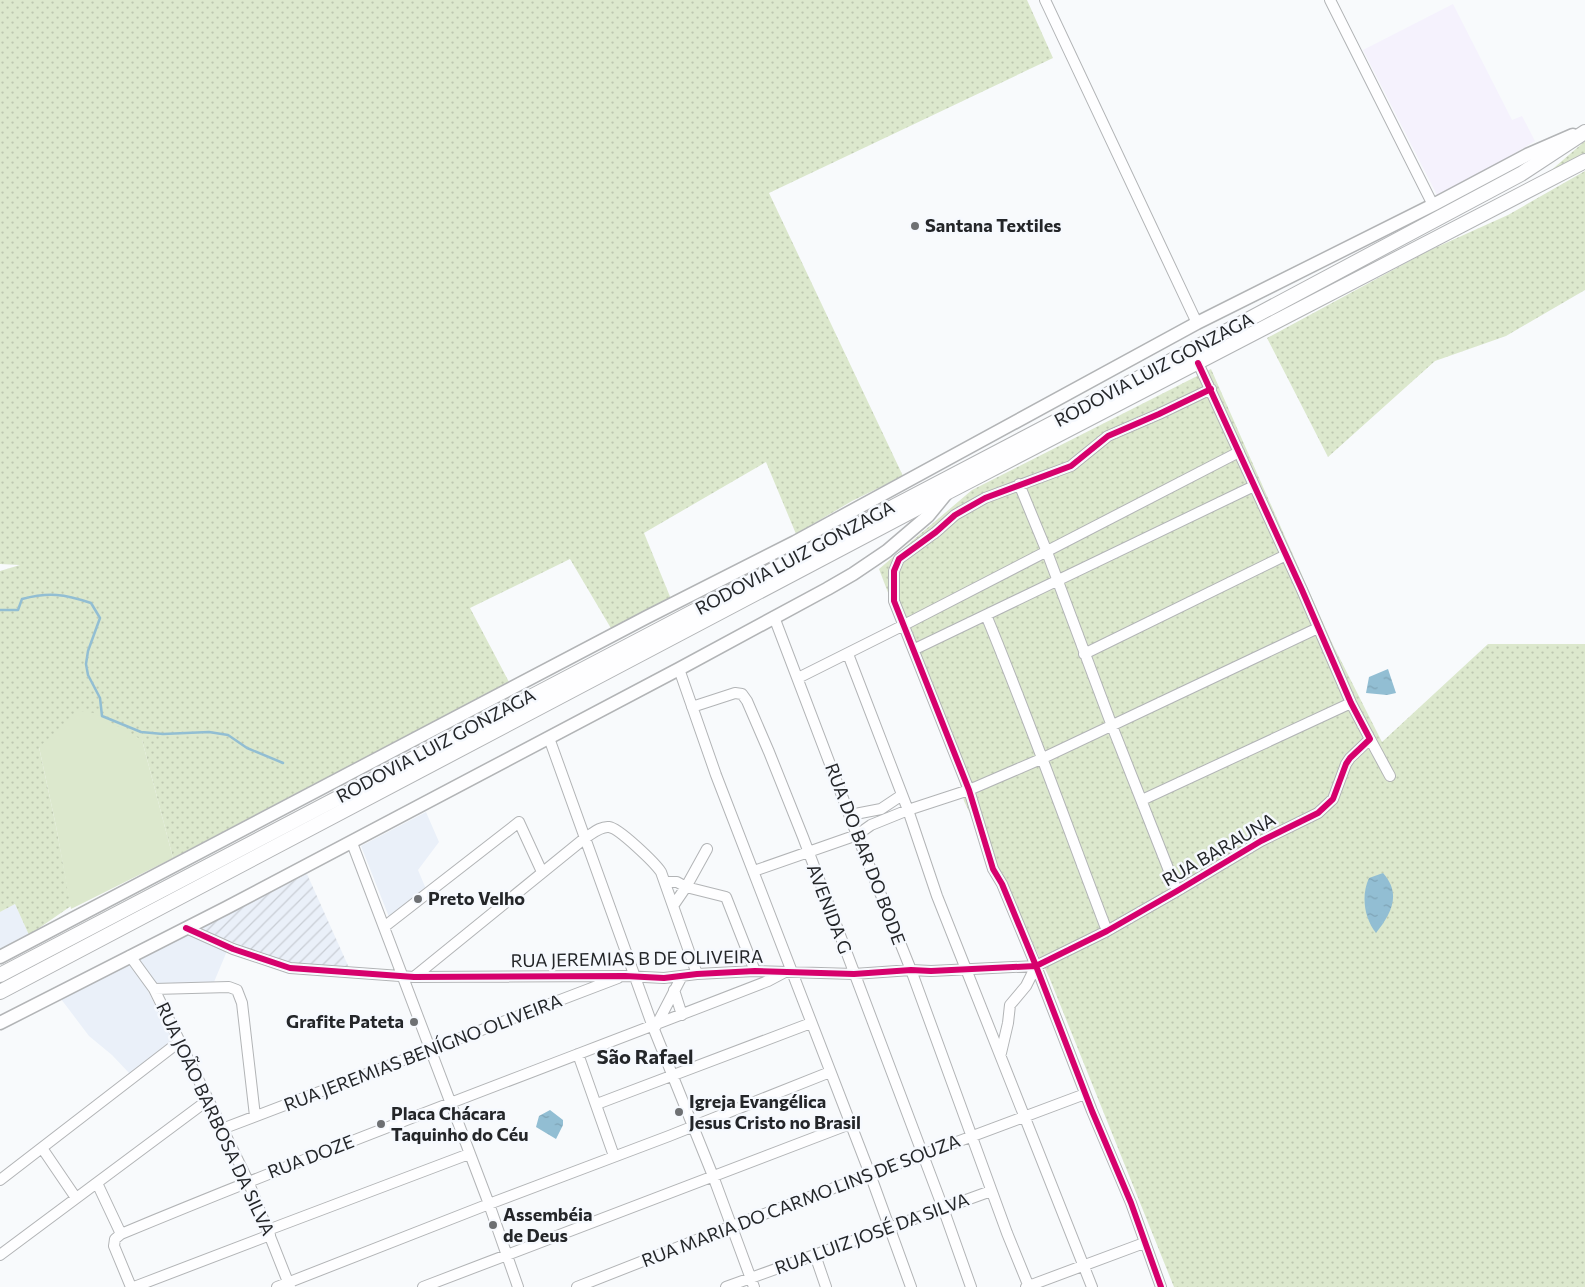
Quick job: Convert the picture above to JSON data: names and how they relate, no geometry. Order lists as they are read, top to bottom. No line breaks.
{"streets":{"highway":["RODOVIA LUIZ GONZAGA"],"street":["RUA BARAUNA","RUA DO BAR DO BODE","AVENIDA G","RUA JEREMIAS B DE OLIVEIRA","RUA JEREMIAS BENÍGNO OLIVEIRA","RUA JOÃO BARBOSA DA SILVA","RUA DOZE","RUA MARIA DO CARMO LINS DE SOUZA","RUA LUIZ JOSÉ DA SILVA"]},"crossings":[["RUA BARAUNA","RUA JEREMIAS B DE OLIVEIRA"],["RUA DO BAR DO BODE","RUA JEREMIAS B DE OLIVEIRA"],["RUA DO BAR DO BODE","RUA MARIA DO CARMO LINS DE SOUZA"],["RUA DO BAR DO BODE","RUA LUIZ JOSÉ DA SILVA"],["AVENIDA G","RUA JEREMIAS B DE OLIVEIRA"],["AVENIDA G","RUA MARIA DO CARMO LINS DE SOUZA"],["AVENIDA G","RUA LUIZ JOSÉ DA SILVA"],["RUA JEREMIAS B DE OLIVEIRA","RUA JEREMIAS BENÍGNO OLIVEIRA"],["RUA JEREMIAS B DE OLIVEIRA","RUA DOZE"],["RUA JEREMIAS BENÍGNO OLIVEIRA","RUA JOÃO BARBOSA DA SILVA"],["RUA JOÃO BARBOSA DA SILVA","RUA DOZE"]],"districts":["São Rafael"],"places":["Santana Textiles","Preto Velho","Grafite Pateta","Igreja Evangélica Jesus Cristo no Brasil","Placa Chácara Taquinho do Céu","Assembéia de Deus"]}
